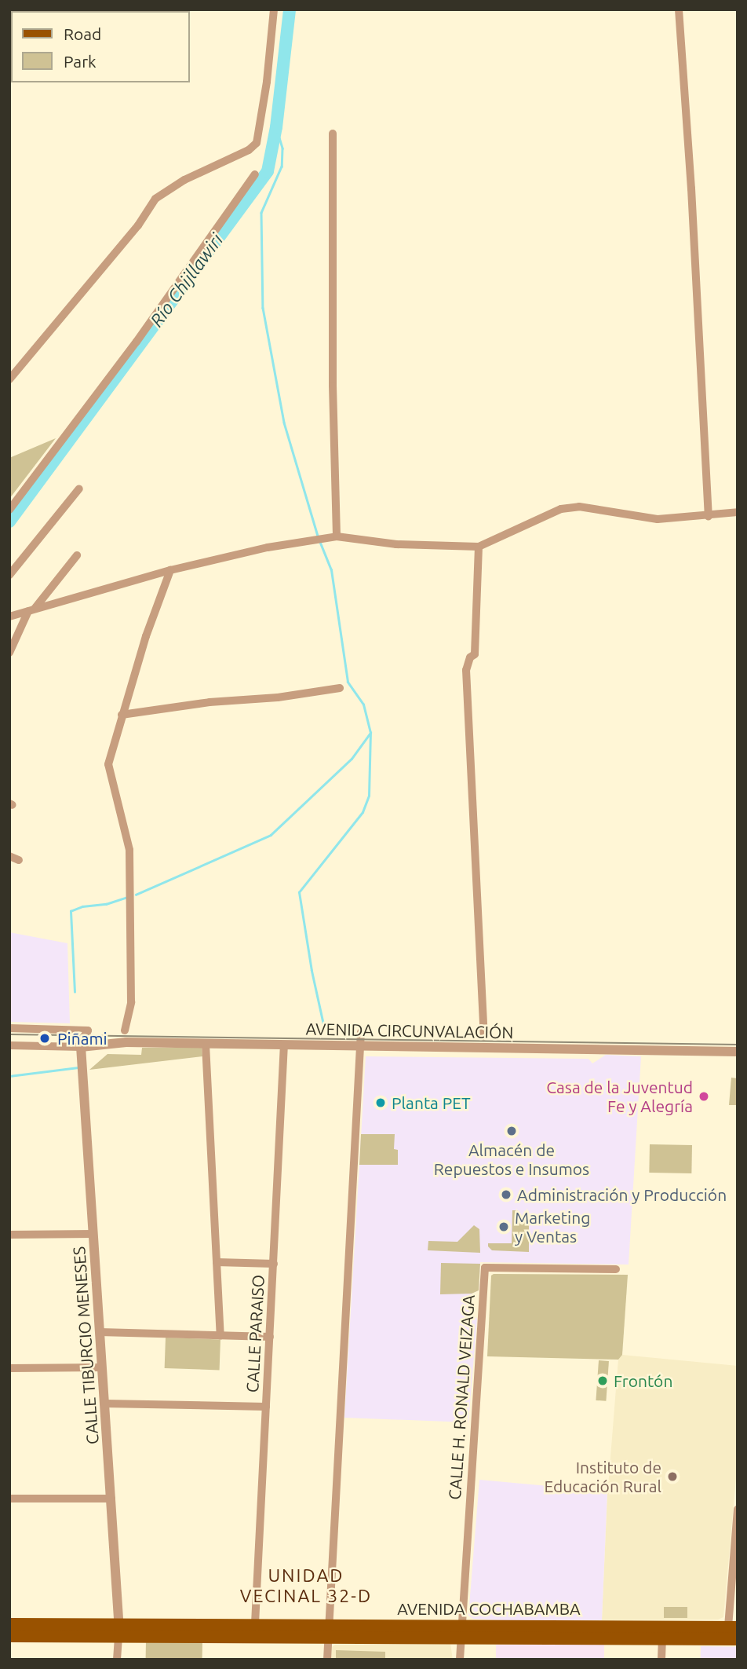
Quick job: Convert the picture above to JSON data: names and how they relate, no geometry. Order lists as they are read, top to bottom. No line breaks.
{"streets":{"main road":["AVENIDA COCHABAMBA"],"street":["AVENIDA CIRCUNVALACIÓN","CALLE PARAISO","CALLE TIBURCIO MENESES","CALLE H. RONALD VEIZAGA"]},"crossings":[["AVENIDA CIRCUNVALACIÓN","CALLE PARAISO"],["AVENIDA CIRCUNVALACIÓN","CALLE TIBURCIO MENESES"],["CALLE PARAISO","AVENIDA COCHABAMBA"],["CALLE TIBURCIO MENESES","AVENIDA COCHABAMBA"],["CALLE H. RONALD VEIZAGA","AVENIDA COCHABAMBA"]],"districts":["UNIDAD VECINAL 32-D"],"water":["Río Chijllawiri"],"places":["Piñami","Casa de la Juventud Fe y Alegría","Planta PET","Almacén de Repuestos e Insumos","Administración y Producción","Marketing y Ventas","Frontón","Instituto de Educación Rural"],"legend":["Road","Park"]}
